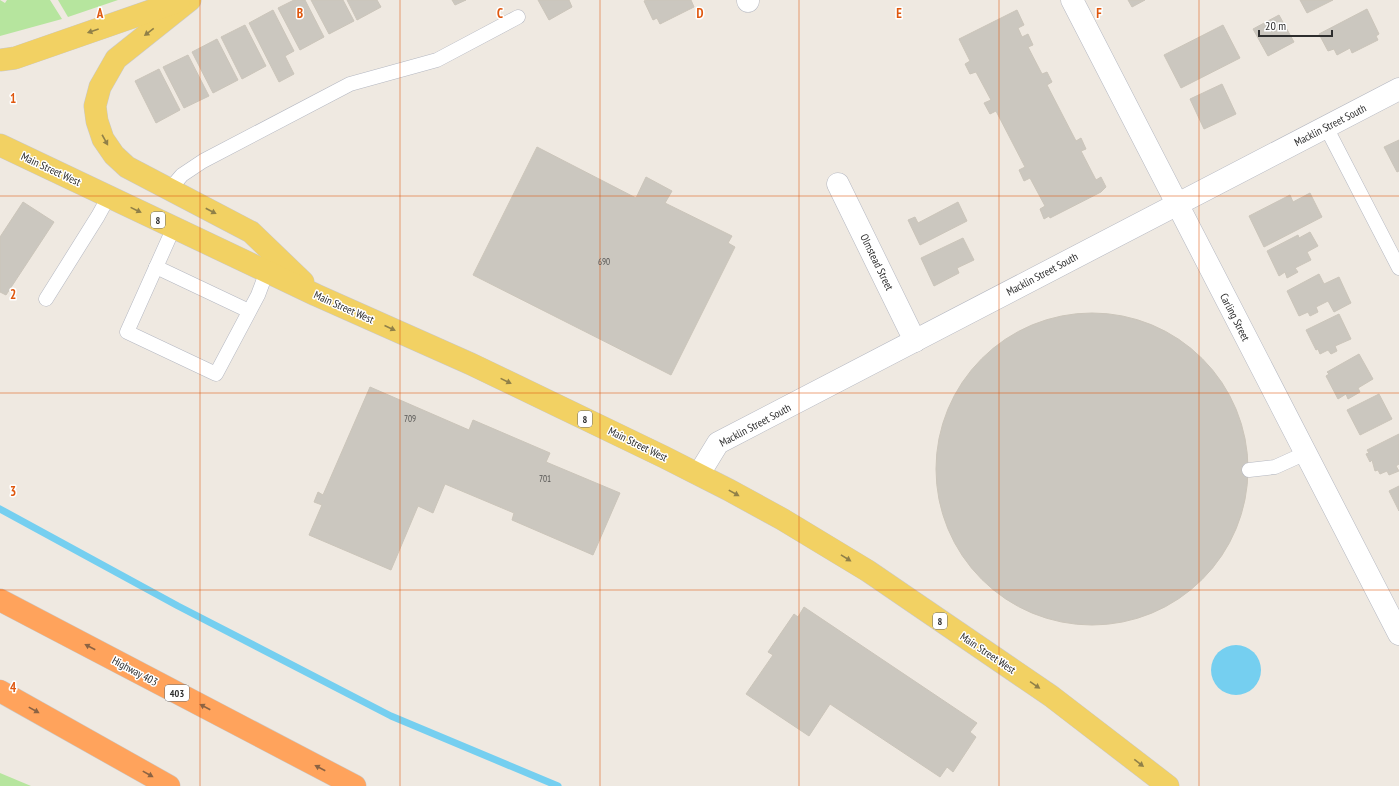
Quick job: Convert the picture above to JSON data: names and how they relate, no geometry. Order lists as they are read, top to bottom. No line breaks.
{"streets":{"highway":["Highway 403","403"],"main road":["Main Street West","8"],"street":["Macklin Street South","Olmstead Street","Carling Street"]},"crossings":[["Macklin Street South","Main Street West"],["Macklin Street South","Olmstead Street"],["Macklin Street South","Carling Street"]],"one_way":["Main Street West"],"house_numbers":["690","709","701"],"scale_bar":"20 m","grid":{"columns":["A","B","C","D","E","F"],"rows":["1","2","3","4"]}}
